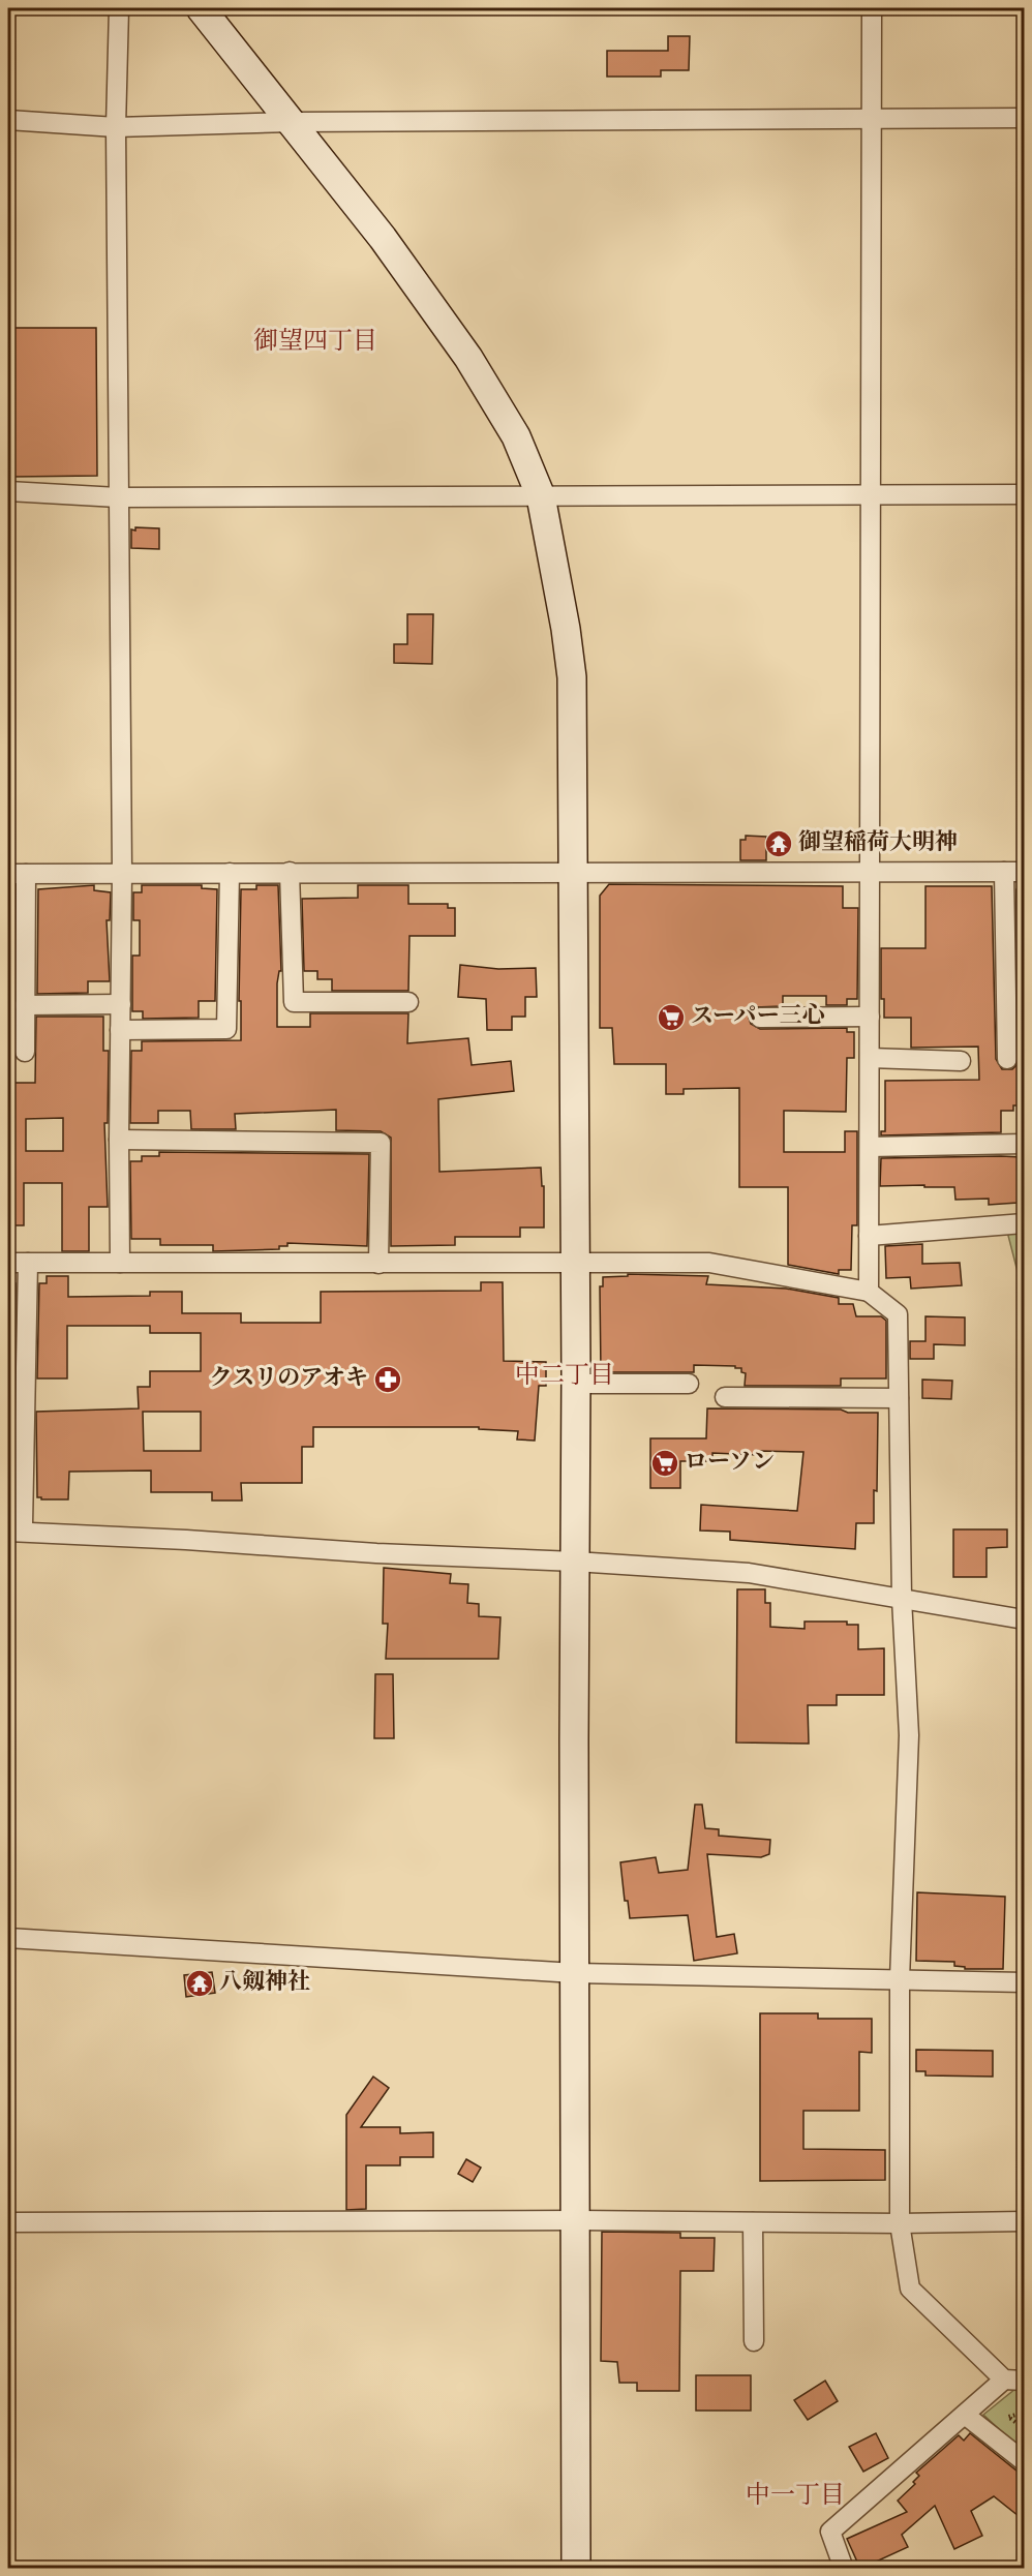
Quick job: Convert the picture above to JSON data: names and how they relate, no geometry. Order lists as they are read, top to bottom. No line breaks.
{"districts":["御望四丁目","中二丁目","中一丁目"],"places":{"temple":["御望稲荷大明神","八剱神社"],"supermarket":["スーパー三心","ローソン"],"pharmacy":["クスリのアオキ"]}}
